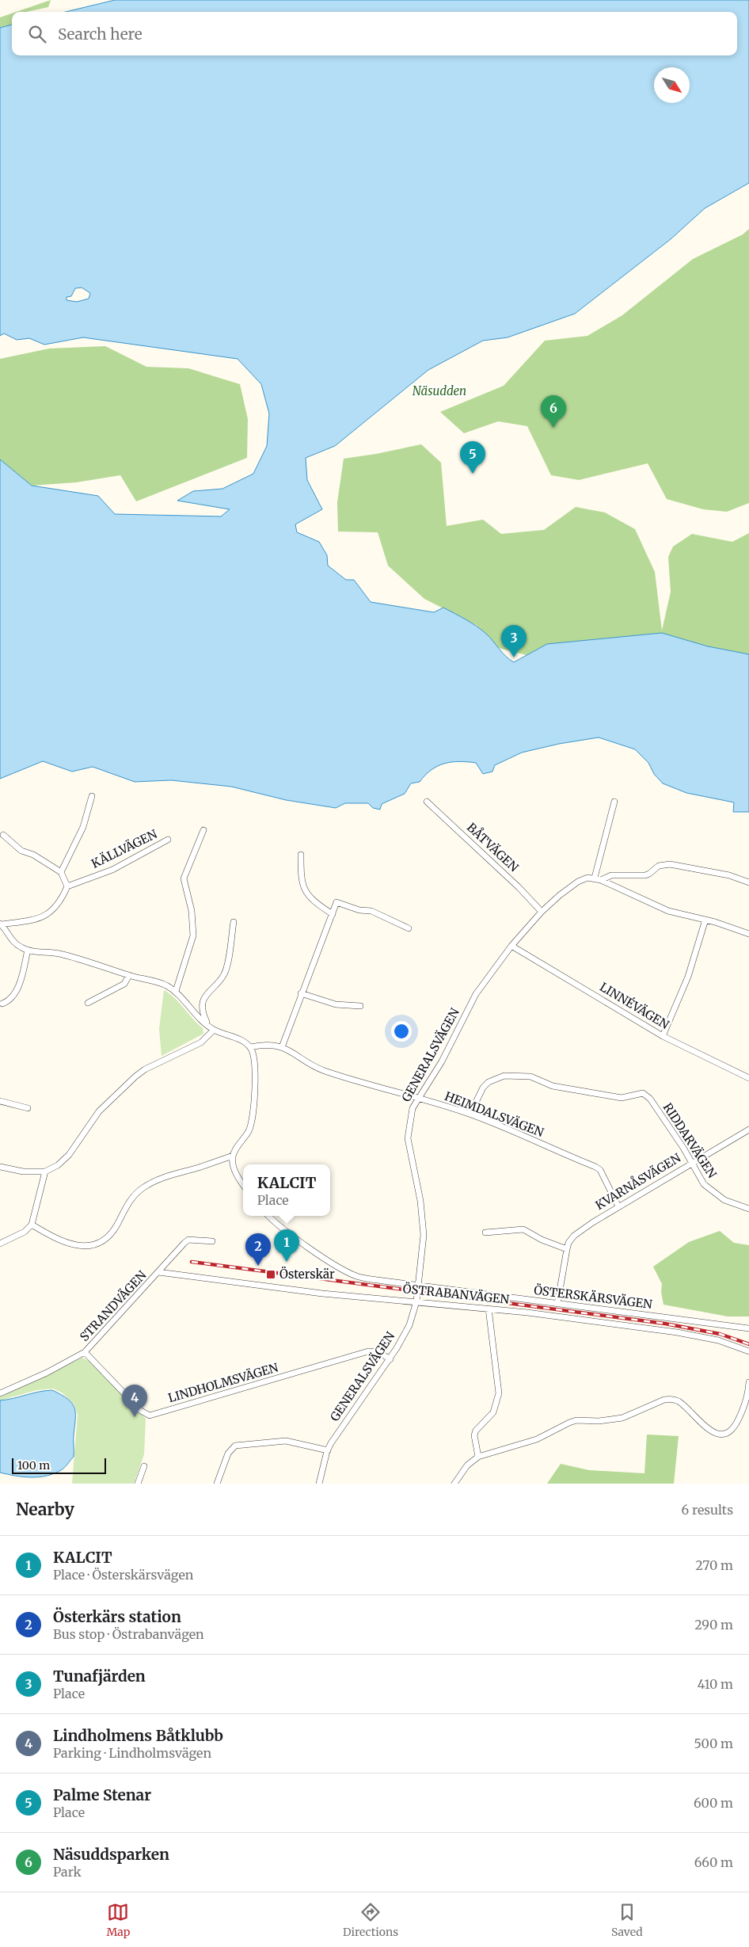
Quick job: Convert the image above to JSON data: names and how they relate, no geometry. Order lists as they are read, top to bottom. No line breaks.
{"streets":{"street":["BÅTVÄGEN","KÄLLVÄGEN","LINNÉVÄGEN","GENERALSVÄGEN","HEIMDALSVÄGEN","RIDDARVÄGEN","KVARNÅSVÄGEN","ÖSTRABANVÄGEN","ÖSTERSKÄRSVÄGEN","STRANDVÄGEN","LINDHOLMSVÄGEN"]},"crossings":[["BÅTVÄGEN","GENERALSVÄGEN"],["LINNÉVÄGEN","GENERALSVÄGEN"],["GENERALSVÄGEN","HEIMDALSVÄGEN"],["GENERALSVÄGEN","ÖSTRABANVÄGEN"],["GENERALSVÄGEN","ÖSTERSKÄRSVÄGEN"],["GENERALSVÄGEN","LINDHOLMSVÄGEN"],["HEIMDALSVÄGEN","RIDDARVÄGEN"],["HEIMDALSVÄGEN","KVARNÅSVÄGEN"],["RIDDARVÄGEN","KVARNÅSVÄGEN"],["KVARNÅSVÄGEN","ÖSTERSKÄRSVÄGEN"],["ÖSTRABANVÄGEN","STRANDVÄGEN"],["STRANDVÄGEN","LINDHOLMSVÄGEN"]],"parks":["Näsudden"],"places":{"transit":["Österskär"]},"scale_bar":"100 m","north":"bottom right","page":{"search":"Search here","pins":["6","5","3","1","2","4"],"popup":["KALCIT","Place"],"scale":"100 m","heading":["Nearby","6 results"],"list":[{"mark":"1","name":"KALCIT","note":"Place · Österskärsvägen","value":"270 m"},{"mark":"2","name":"Österkärs station","note":"Bus stop · Östrabanvägen","value":"290 m"},{"mark":"3","name":"Tunafjärden","note":"Place","value":"410 m"},{"mark":"4","name":"Lindholmens Båtklubb","note":"Parking · Lindholmsvägen","value":"500 m"},{"mark":"5","name":"Palme Stenar","note":"Place","value":"600 m"},{"mark":"6","name":"Näsuddsparken","note":"Park","value":"660 m"}],"nav":["Map","Directions","Saved"]}}
